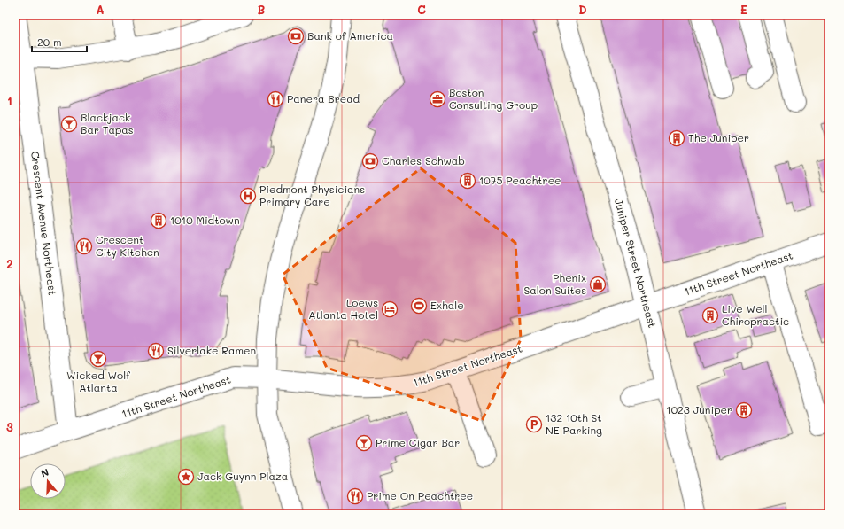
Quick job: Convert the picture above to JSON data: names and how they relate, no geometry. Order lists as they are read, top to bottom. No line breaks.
{"streets":{"street":["Crescent Avenue Northeast","Juniper Street Northeast","11th Street Northeast"]},"crossings":[["Crescent Avenue Northeast","11th Street Northeast"],["Juniper Street Northeast","11th Street Northeast"]],"places":{"bank":["Bank of America","Charles Schwab"],"restaurant":["Panera Bread","Crescent City Kitchen","Silverlake Ramen","Prime On Peachtree"],"office":["Boston Consulting Group"],"bar":["Blackjack Bar Tapas","Wicked Wolf Atlanta","Prime Cigar Bar"],"building":["The Juniper","1075 Peachtree","1010 Midtown","Live Well Chiropractic","1023 Juniper"],"hospital":["Piedmont Physicians Primary Care"],"shop":["Phenix Salon Suites"],"sports":["Exhale"],"hotel":["Loews Atlanta Hotel"],"parking":["132 10th St NE Parking"],"place":["Jack Guynn Plaza"]},"scale_bar":"20 m","north":"top","grid":{"columns":["A","B","C","D","E"],"rows":["1","2","3"]}}
